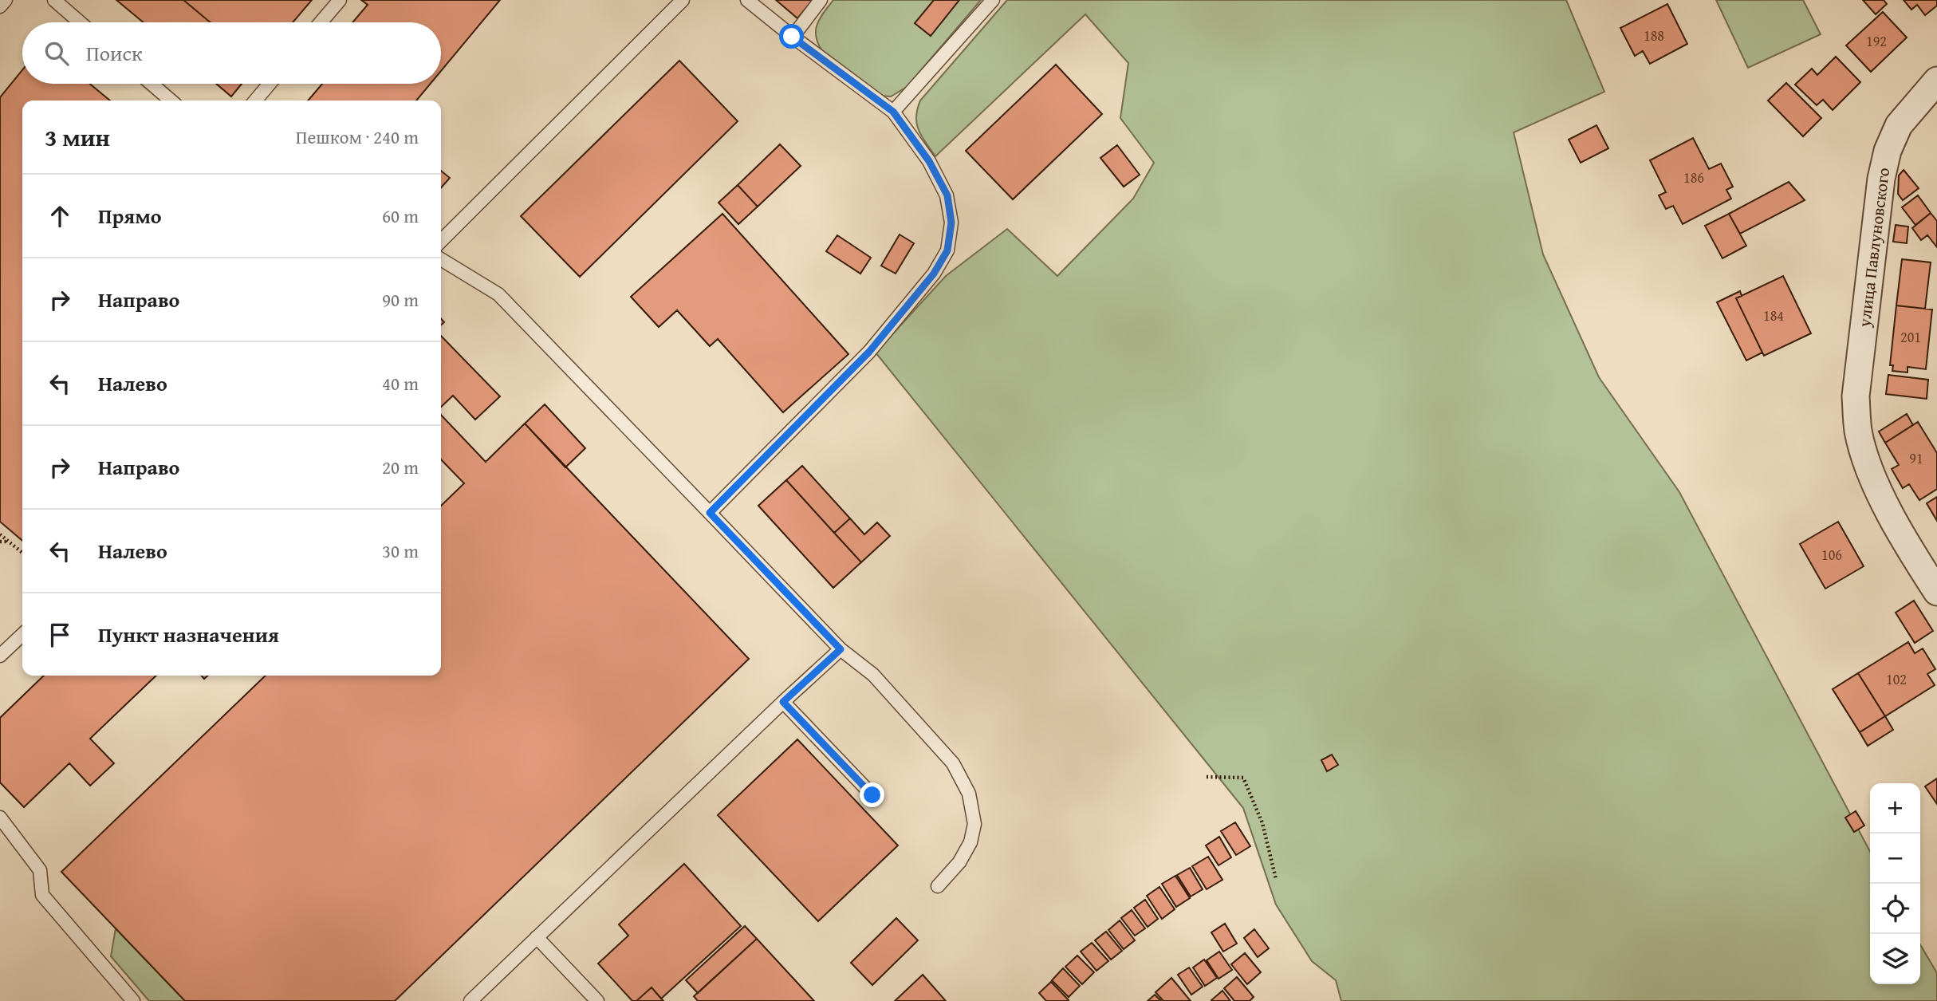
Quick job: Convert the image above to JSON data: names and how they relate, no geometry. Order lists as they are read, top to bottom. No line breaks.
{"streets":{"street":["улица Павлуновского"]},"house_numbers":["188","192","186","184","201","91","106","102"],"page":{"search":"Поиск","heading":["3 мин","Пешком · 240 m"],"list":[["Прямо","60 m"],["Направо","90 m"],["Налево","40 m"],["Направо","20 m"],["Налево","30 m"],"Пункт назначения"],"map_buttons":["+","−"]}}
